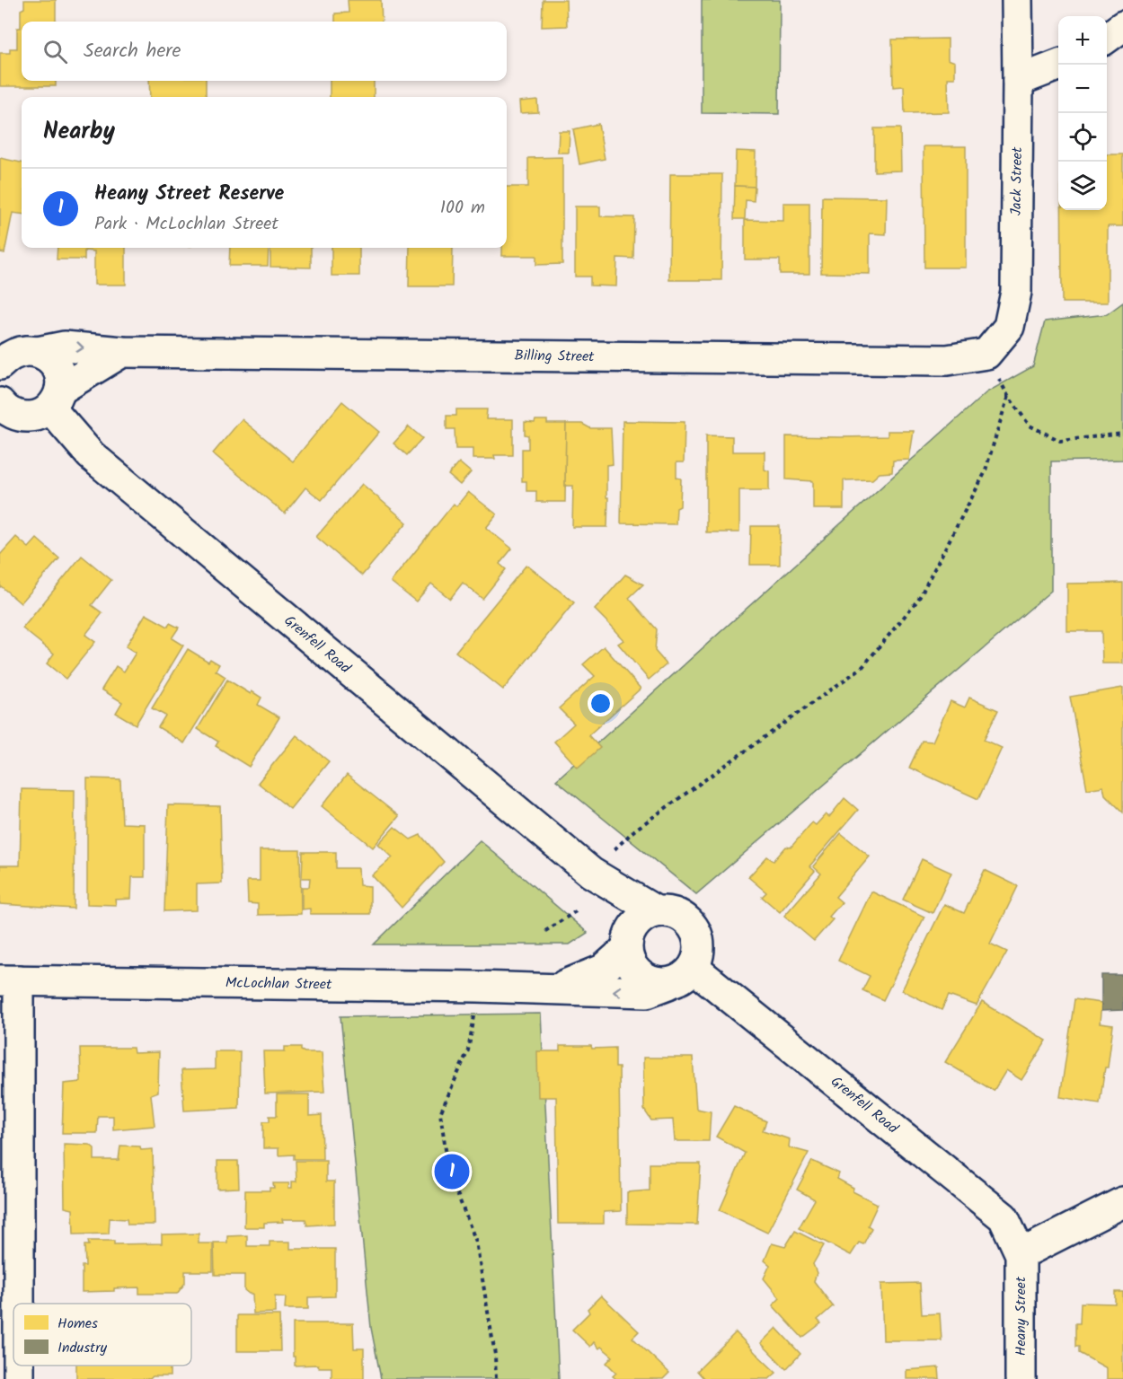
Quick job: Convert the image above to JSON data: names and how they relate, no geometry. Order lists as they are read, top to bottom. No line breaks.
{"streets":{"street":["Jack Street","Billing Street","Grenfell Road","McLochlan Street","Heany Street"]},"crossings":[["Jack Street","Billing Street"],["Grenfell Road","McLochlan Street"],["Grenfell Road","Heany Street"]],"legend":["Homes","Industry"],"page":{"map_buttons":["+","−"],"search":"Search here","heading":"Nearby","list":[{"mark":"1","name":"Heany Street Reserve","note":"Park · McLochlan Street","value":"100 m"}],"pins":"1"}}
